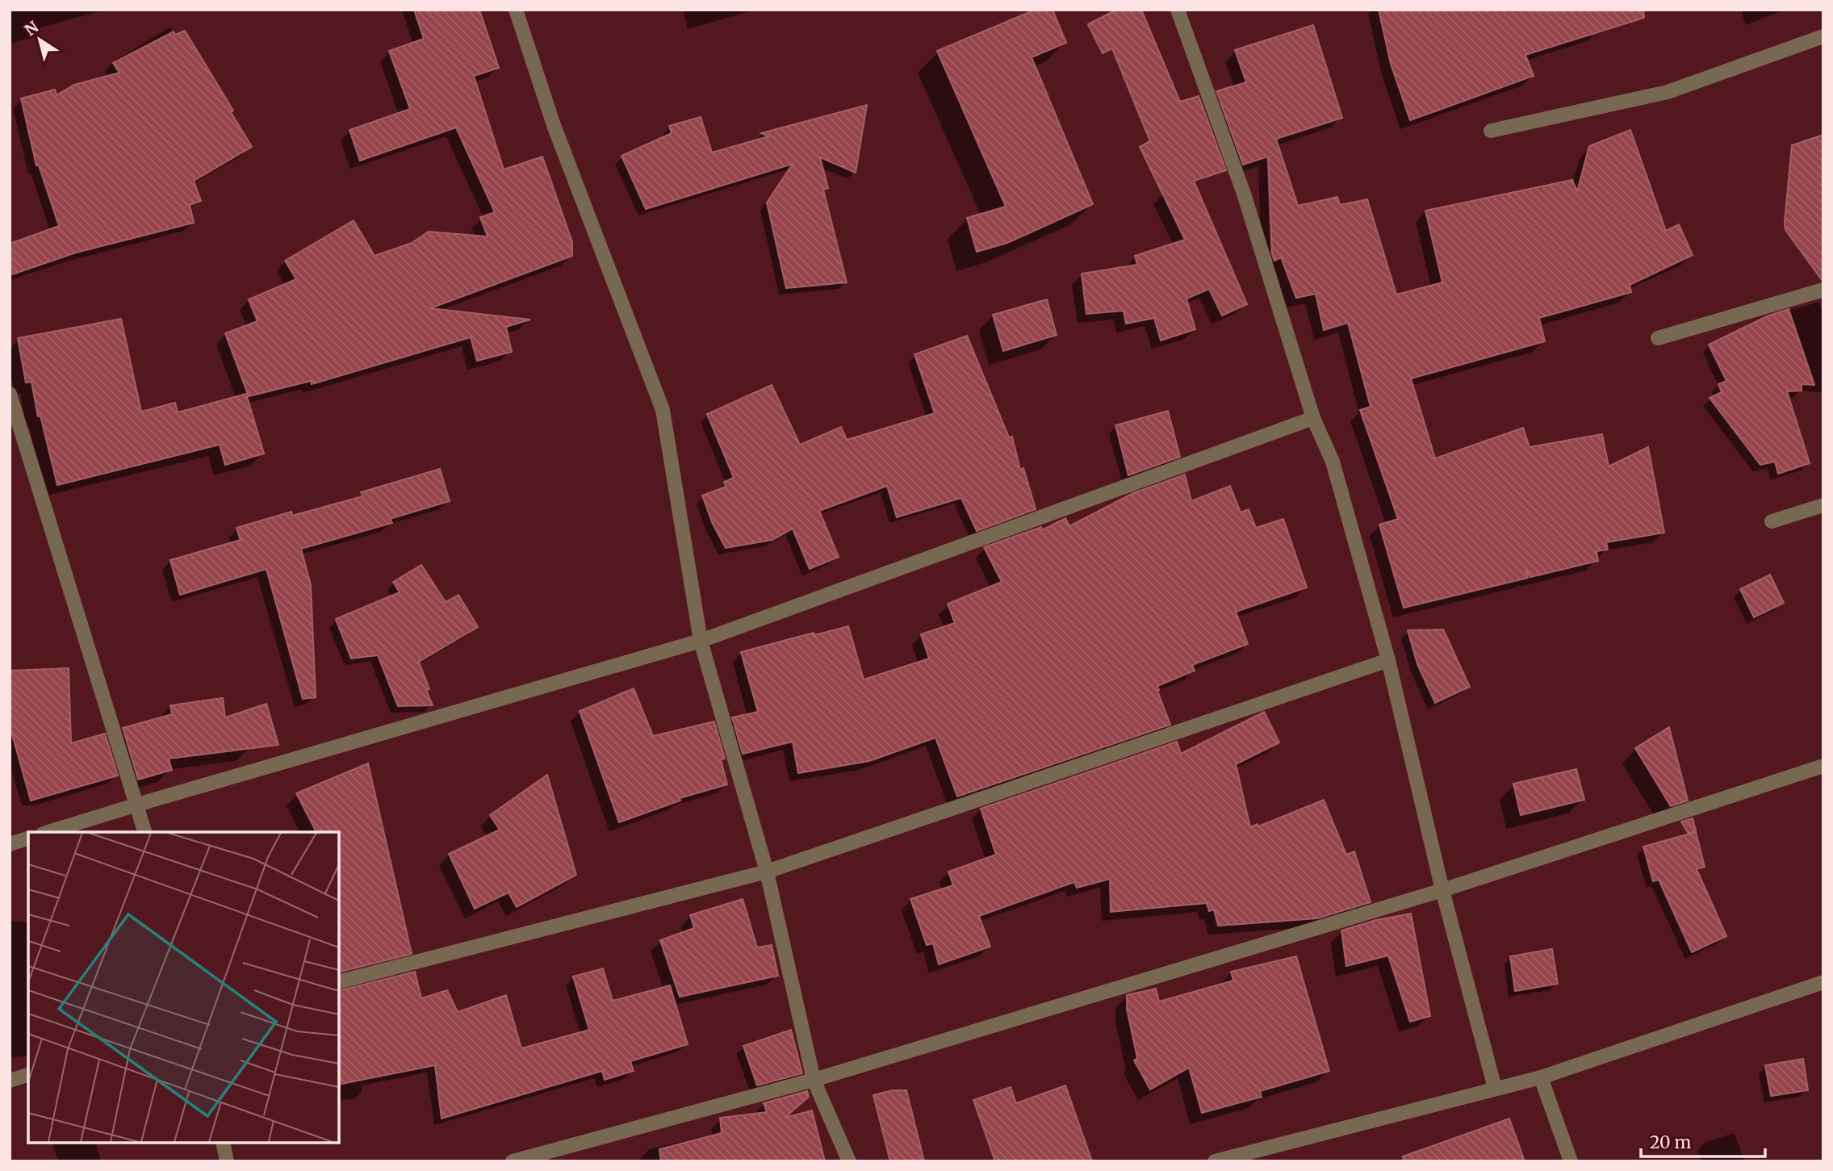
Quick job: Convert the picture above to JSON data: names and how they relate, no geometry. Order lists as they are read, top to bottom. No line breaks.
{"scale_bar":"20 m","north":"top left"}
